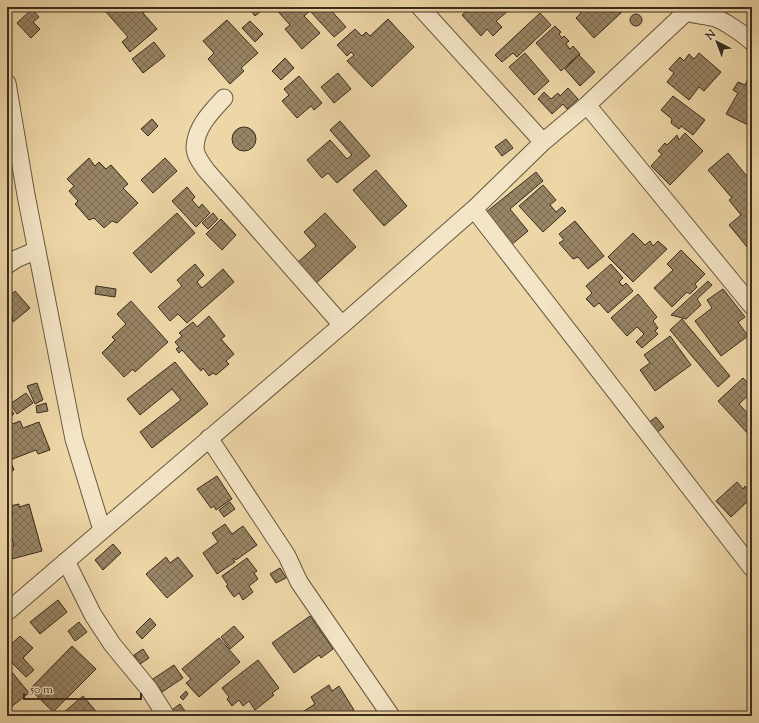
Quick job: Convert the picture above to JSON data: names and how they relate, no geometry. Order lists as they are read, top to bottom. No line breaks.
{"scale_bar":"50 m","north":"top left"}
